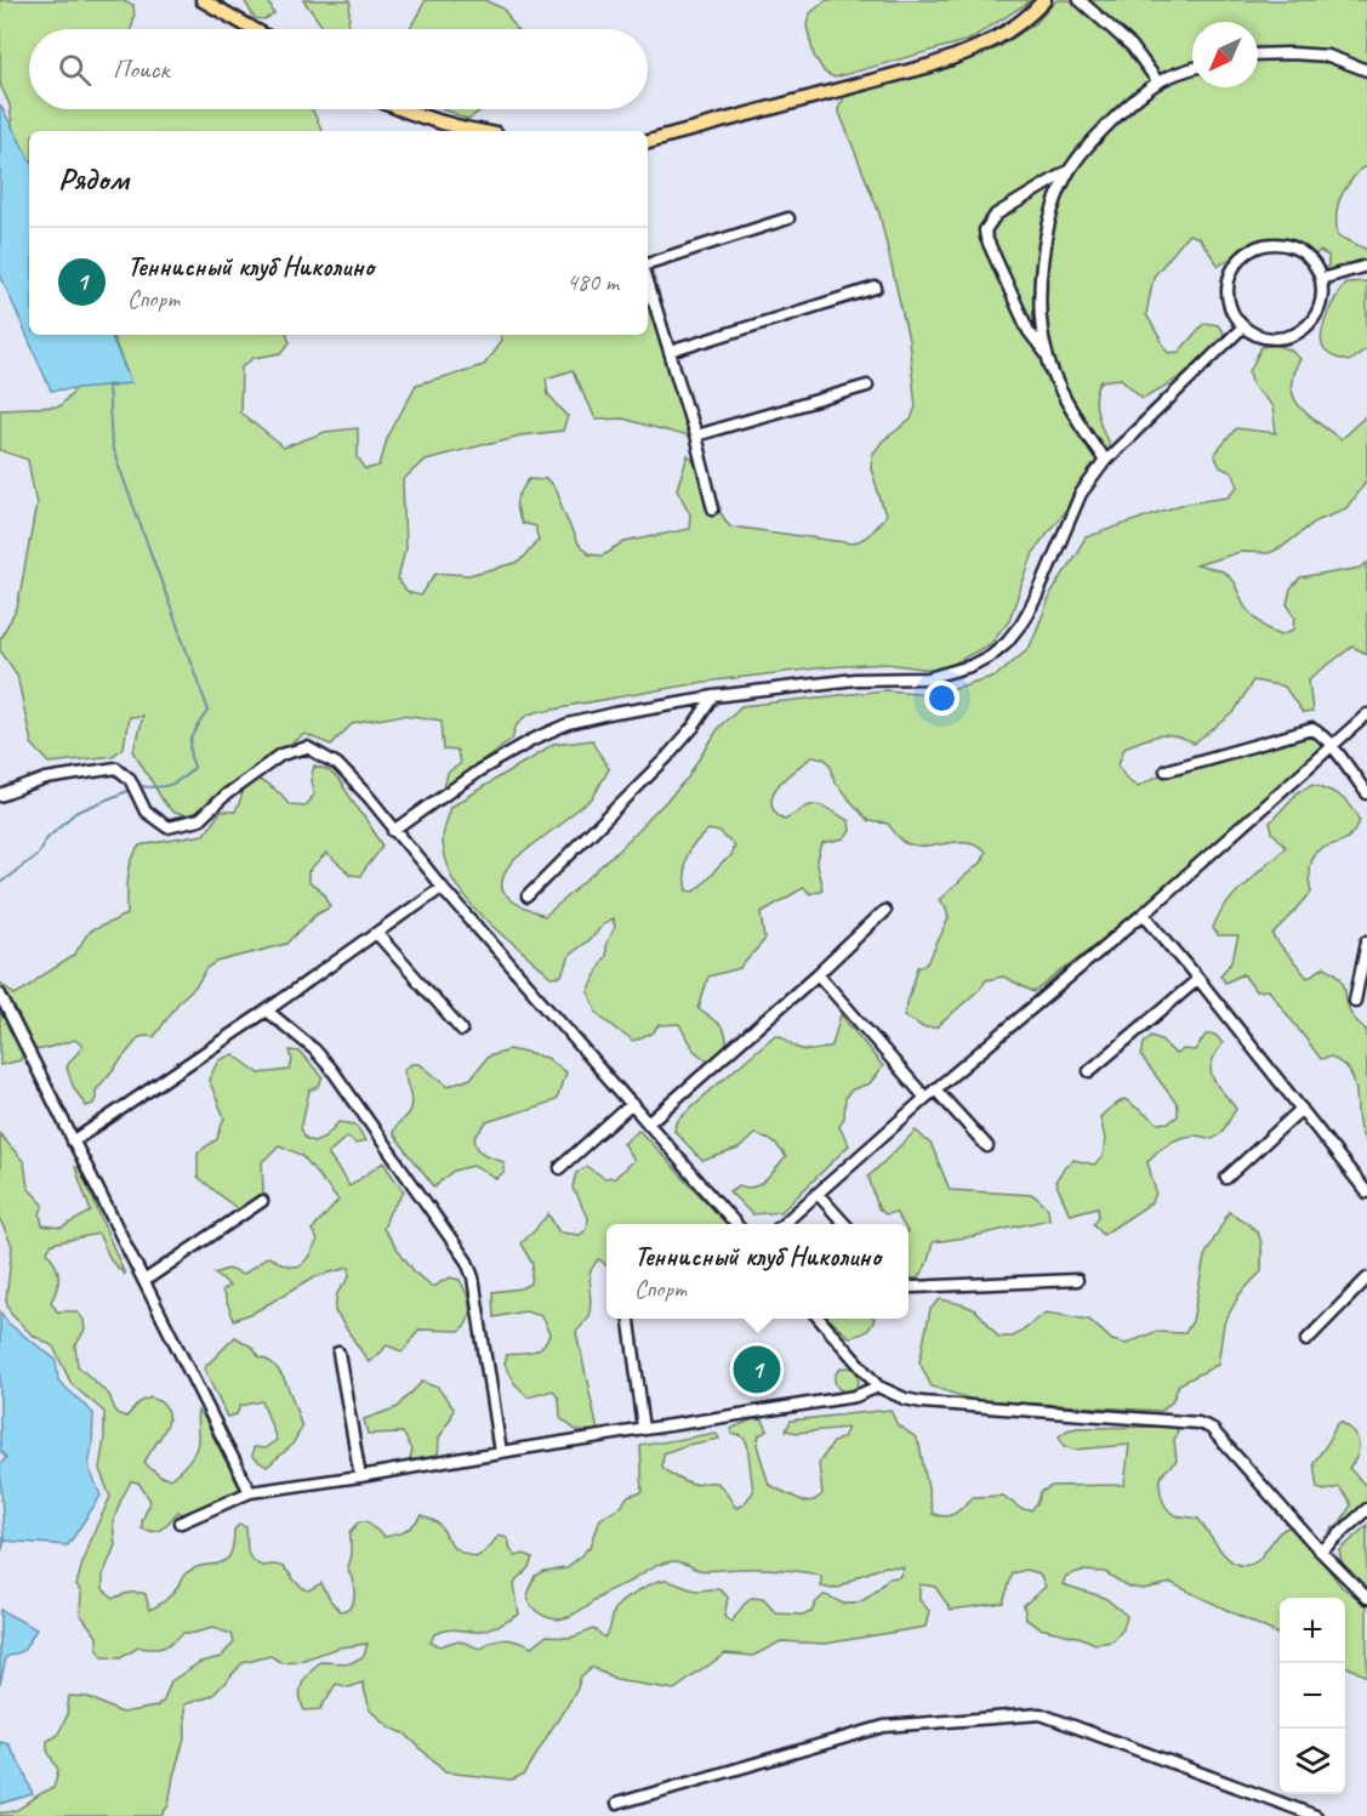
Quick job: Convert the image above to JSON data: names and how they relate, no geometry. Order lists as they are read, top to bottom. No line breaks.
{"north":"bottom left","page":{"search":"Поиск","heading":"Рядом","list":[{"mark":"1","name":"Теннисный клуб Николино","note":"Спорт","value":"480 m"}],"popup":["Теннисный клуб Николино","Спорт"],"pins":"1","map_buttons":["+","−"]}}
